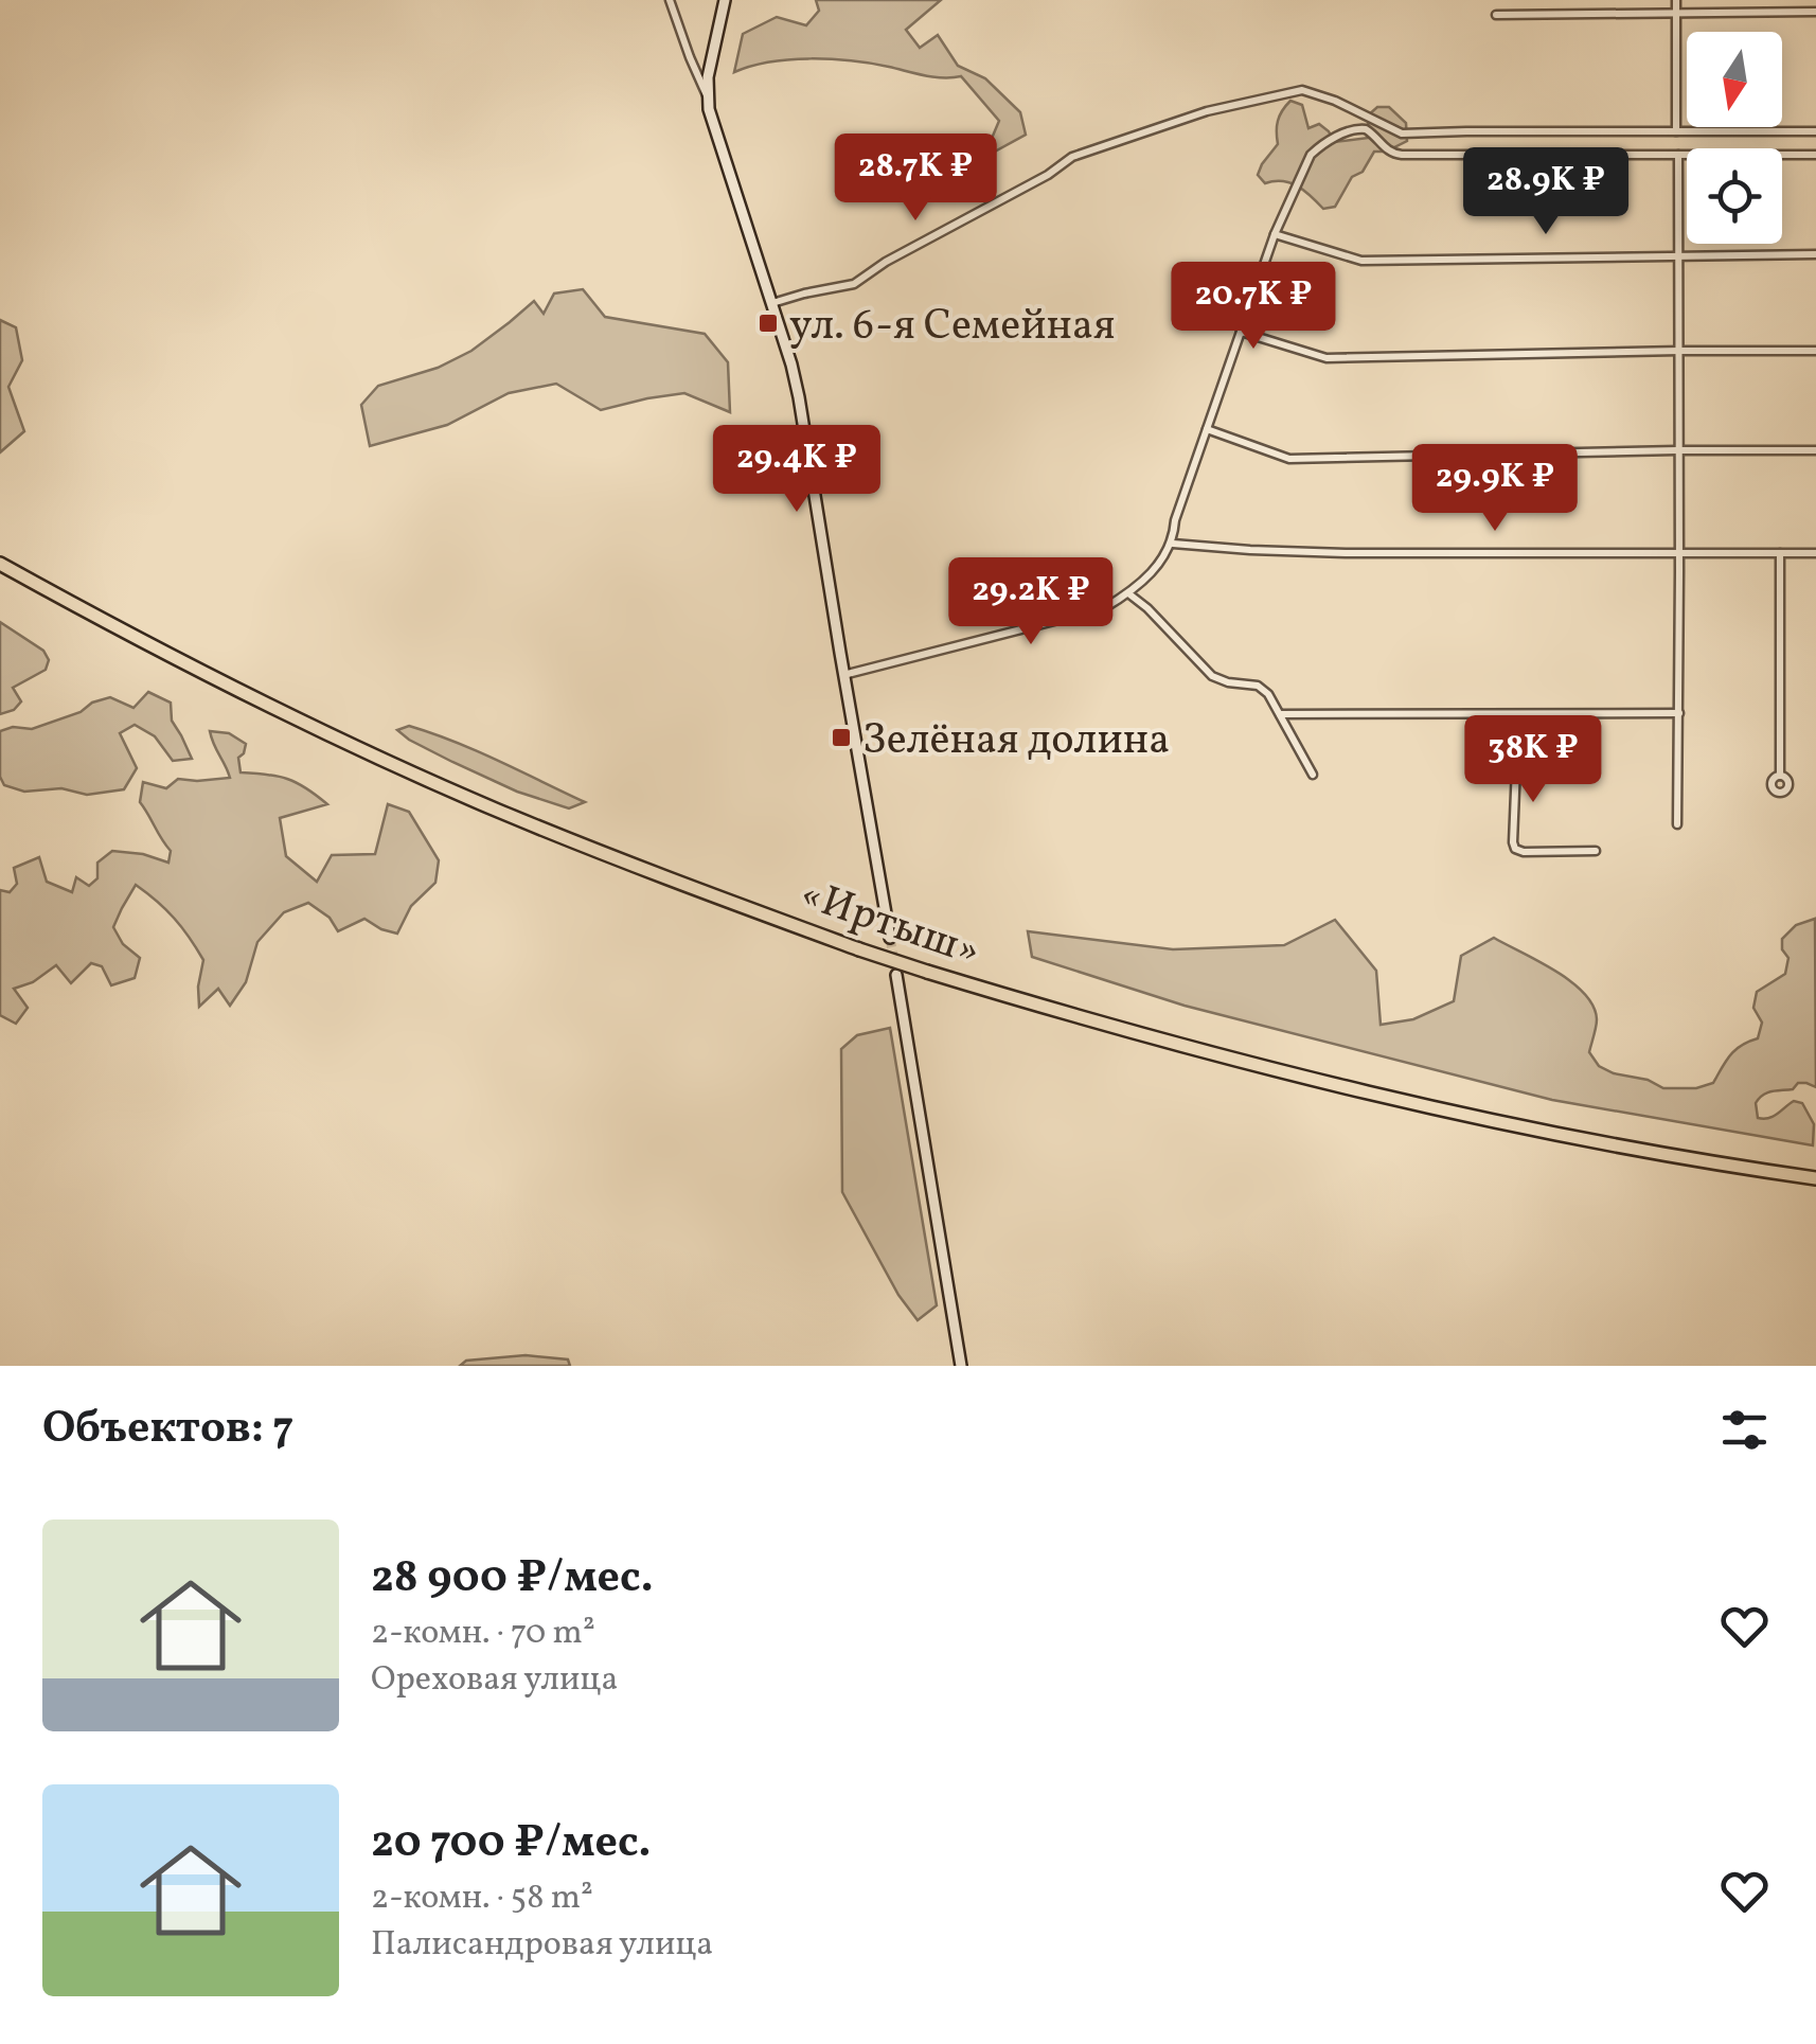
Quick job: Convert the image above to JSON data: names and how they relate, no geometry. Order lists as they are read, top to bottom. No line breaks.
{"streets":{"highway":["«Иртыш»"]},"places":{"transit":["ул. 6-я Семейная","Зелёная долина"]},"north":"bottom","page":{"price":["28.7K ₽","28.9K ₽","20.7K ₽","29.4K ₽","29.9K ₽","29.2K ₽","38K ₽"],"heading":"Объектов: 7","list":[{"name":"28 900 ₽/мес.","note":"2-комн. · 70 m² · Ореховая улица"},{"name":"20 700 ₽/мес.","note":"2-комн. · 58 m² · Палисандровая улица"}]}}
